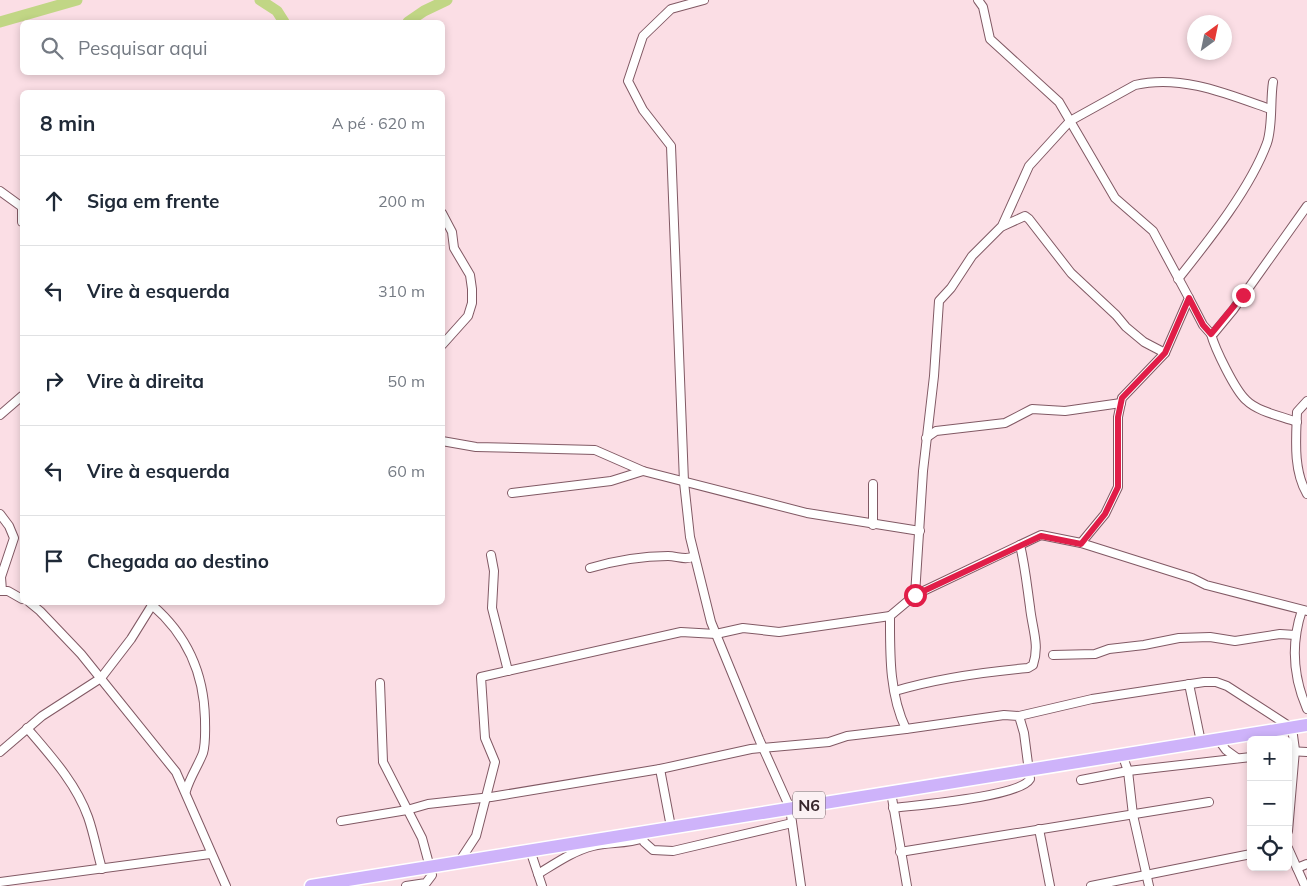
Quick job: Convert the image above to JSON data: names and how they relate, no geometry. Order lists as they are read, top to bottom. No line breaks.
{"streets":{"highway":["N6"]},"north":"top right","page":{"search":"Pesquisar aqui","heading":["8 min","A pé · 620 m"],"list":[["Siga em frente","200 m"],["Vire à esquerda","310 m"],["Vire à direita","50 m"],["Vire à esquerda","60 m"],"Chegada ao destino"],"map_buttons":["+","−"]}}
